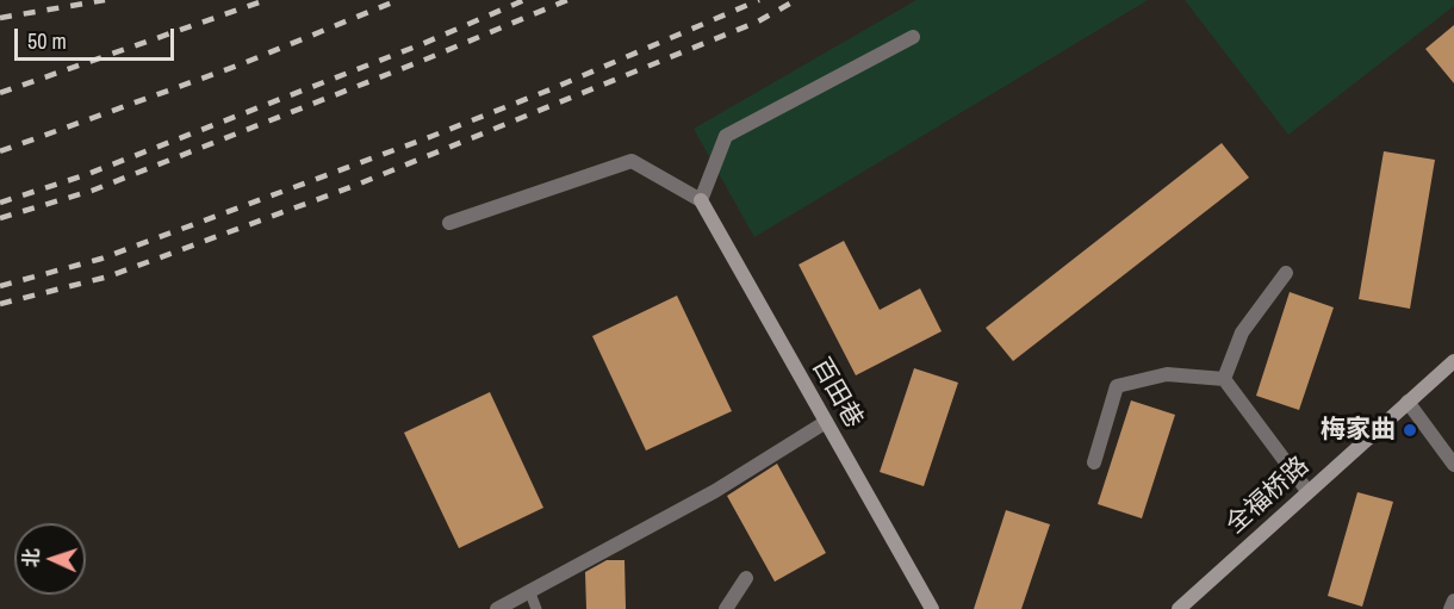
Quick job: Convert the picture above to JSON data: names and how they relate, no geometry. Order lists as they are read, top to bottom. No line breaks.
{"streets":{"street":["百田巷","全福桥路"]},"places":["梅家曲"],"scale_bar":"50 m","north":"left"}
